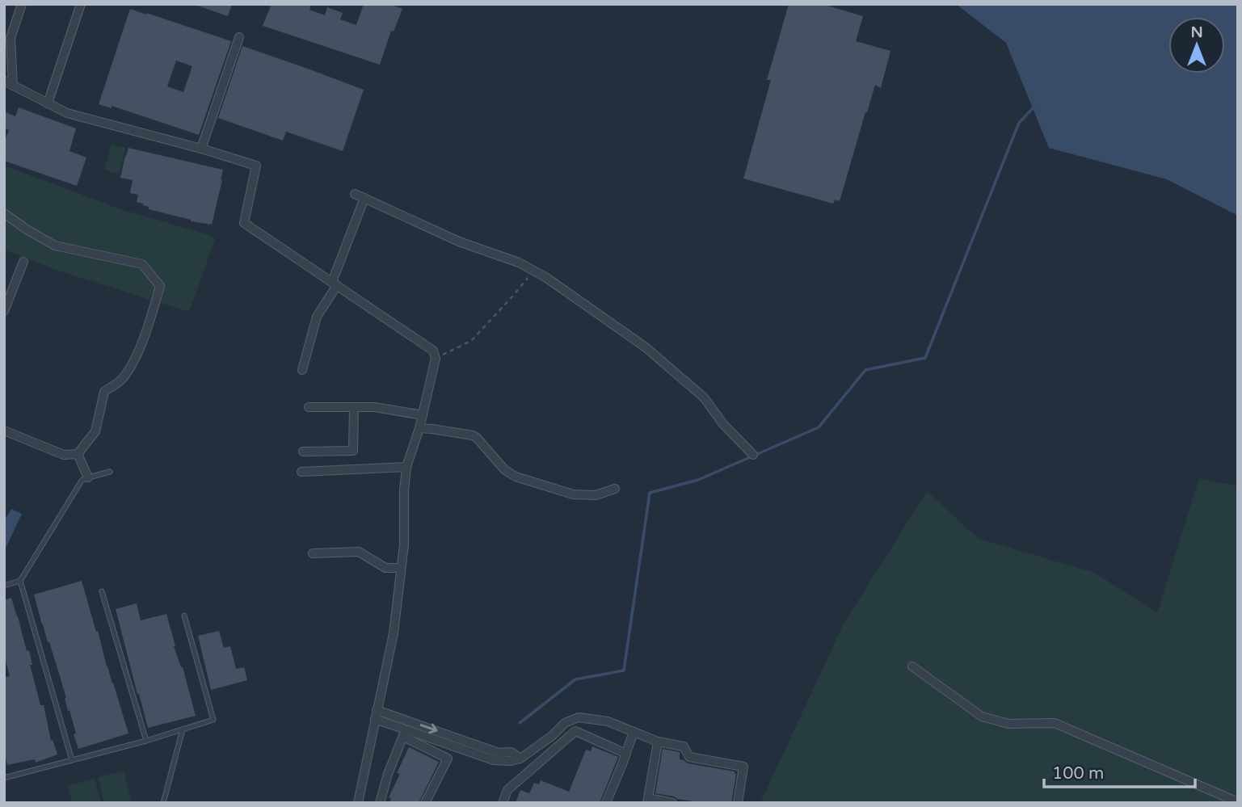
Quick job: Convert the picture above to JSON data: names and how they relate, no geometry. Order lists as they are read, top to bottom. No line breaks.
{"scale_bar":"100 m","north":"top"}
